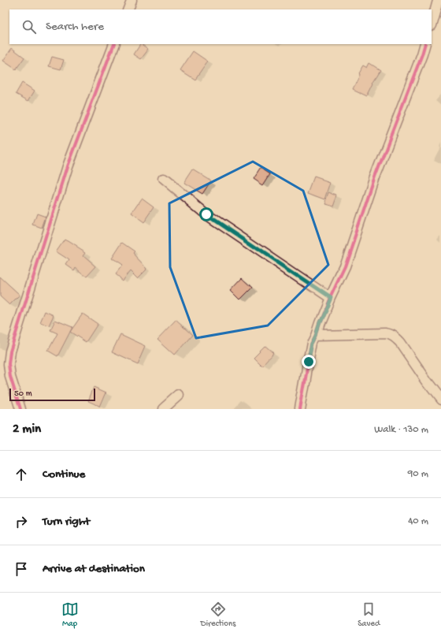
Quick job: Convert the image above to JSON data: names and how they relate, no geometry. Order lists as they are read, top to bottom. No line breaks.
{"scale_bar":"50 m","page":{"search":"Search here","scale":"50 m","heading":["2 min","Walk · 130 m"],"list":[["Continue","90 m"],["Turn right","40 m"],"Arrive at destination"],"nav":["Map","Directions","Saved"]}}
